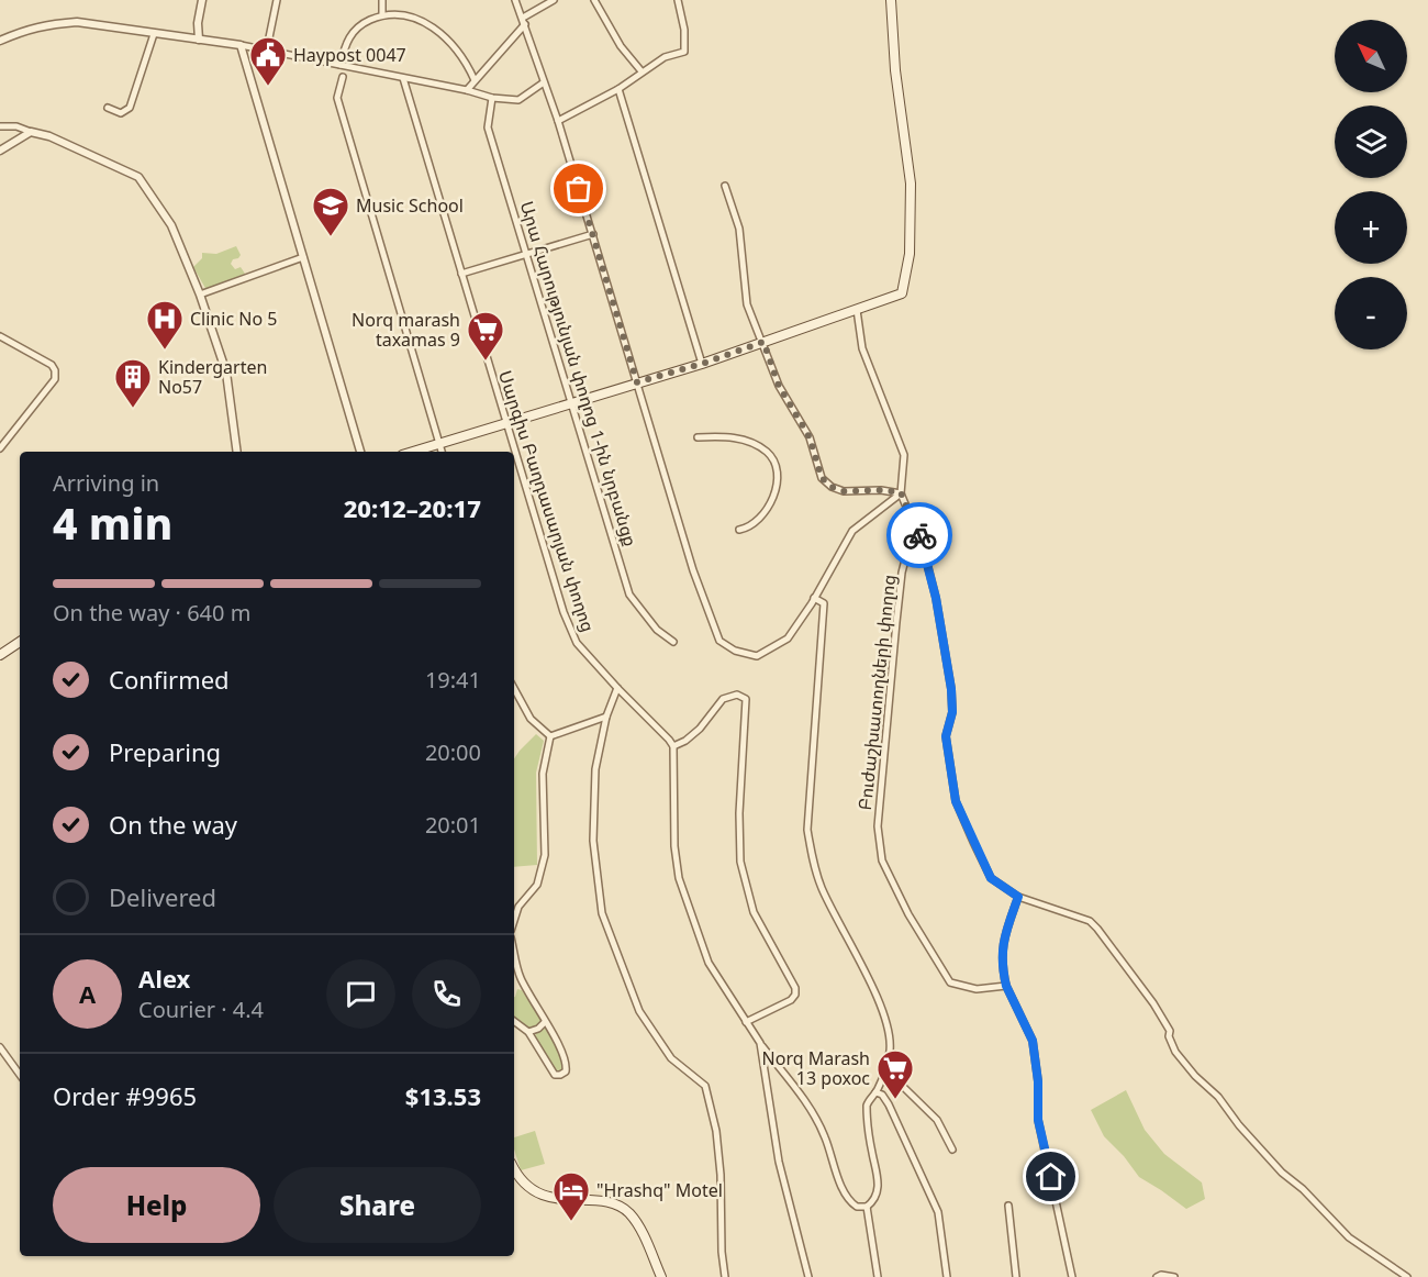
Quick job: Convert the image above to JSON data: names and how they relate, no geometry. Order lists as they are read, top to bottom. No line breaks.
{"streets":{"street":["Արա Հարությունյան փողոց 1-ին նրբանցք","Սարգիս Բաղդասարյան փողոց","Բուժաշխատողների փողոց"]},"places":{"public building":["Haypost 0047"],"school or university":["Music School"],"hospital":["Clinic No 5"],"supermarket":["Norq marash taxamas 9","Norq Marash 13 poxoc"],"building":["Kindergarten No57"],"hotel":["\"Hrashq\" Motel"]},"north":"top left","page":{"map_buttons":["+","−"],"heading":["4 min","Arriving in","20:12–20:17"],"panel":["Alex","Courier · 4.4","Order #9965","$13.53"],"bar":"On the way · 640 m","list":[["Confirmed","19:41"],["Preparing","20:00"],["On the way","20:01"],"Delivered"],"round":"A","buttons":["Help","Share"]}}
